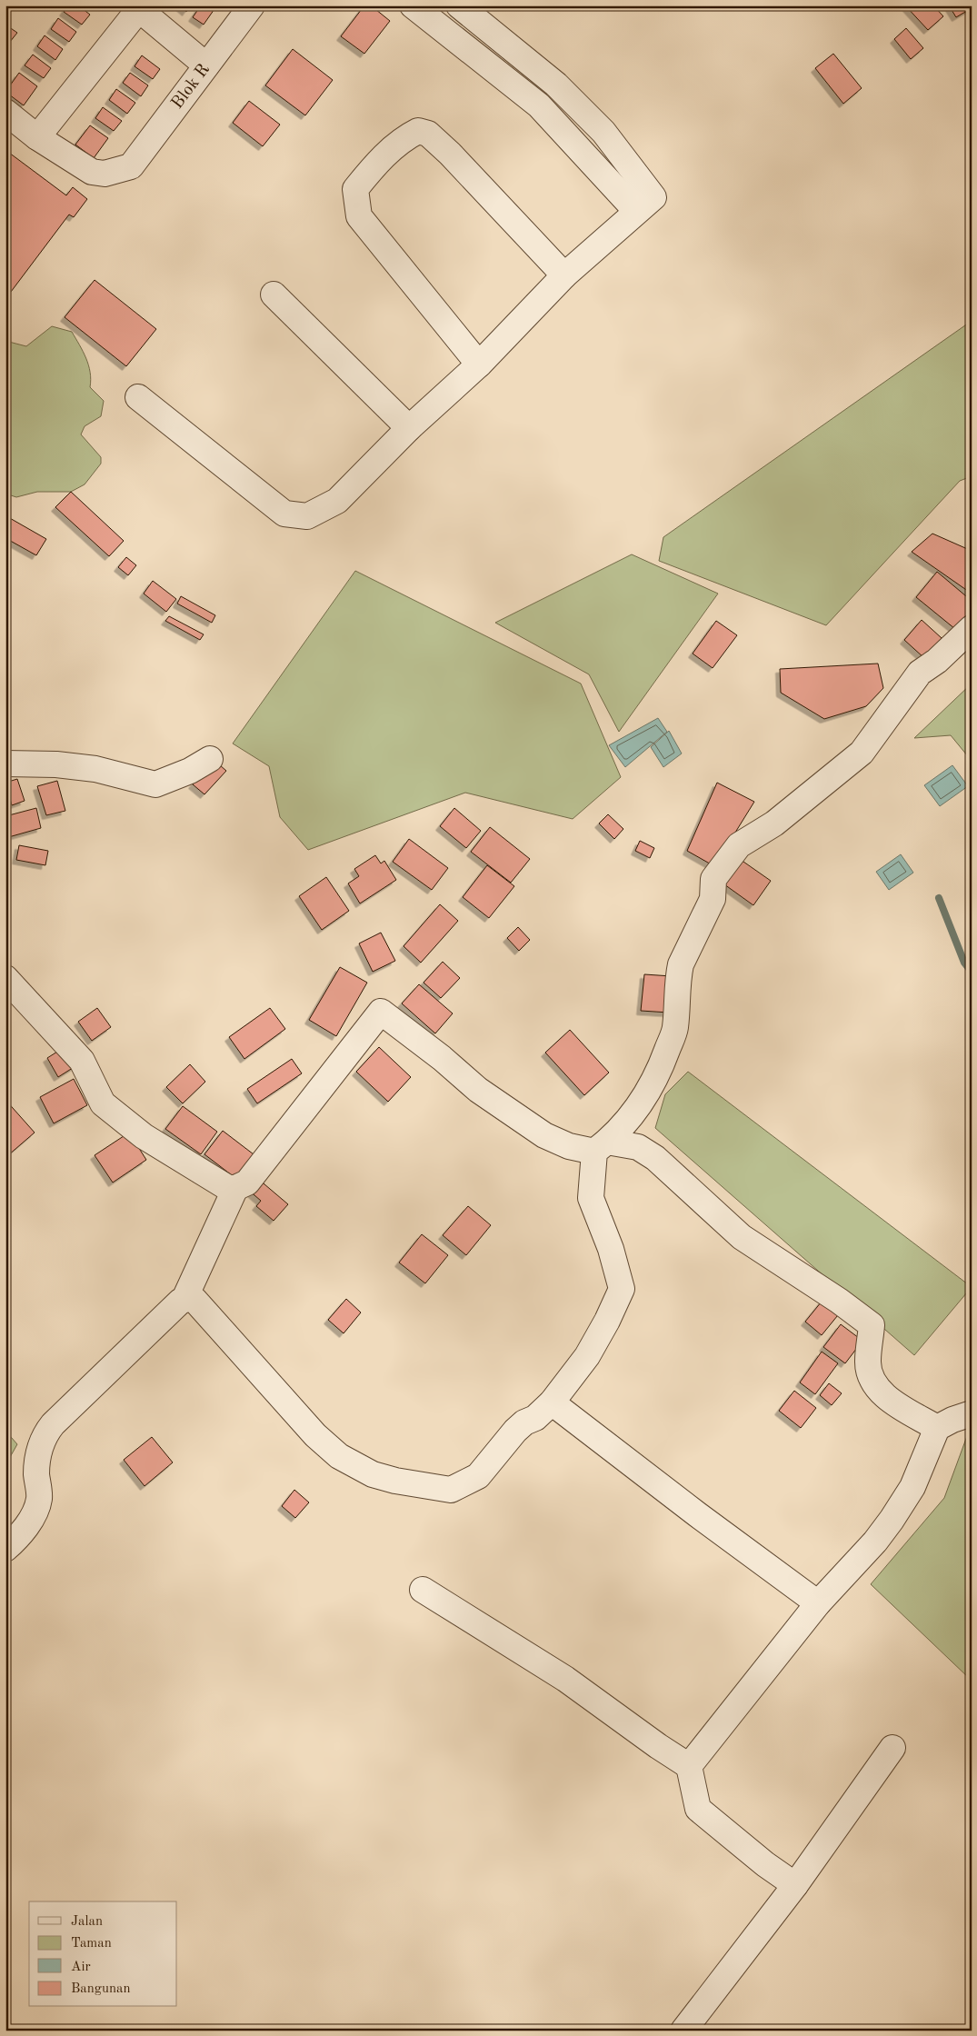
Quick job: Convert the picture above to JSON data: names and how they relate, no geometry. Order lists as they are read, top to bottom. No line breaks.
{"streets":{"street":["Blok R"]},"legend":["Jalan","Taman","Air","Bangunan"]}
